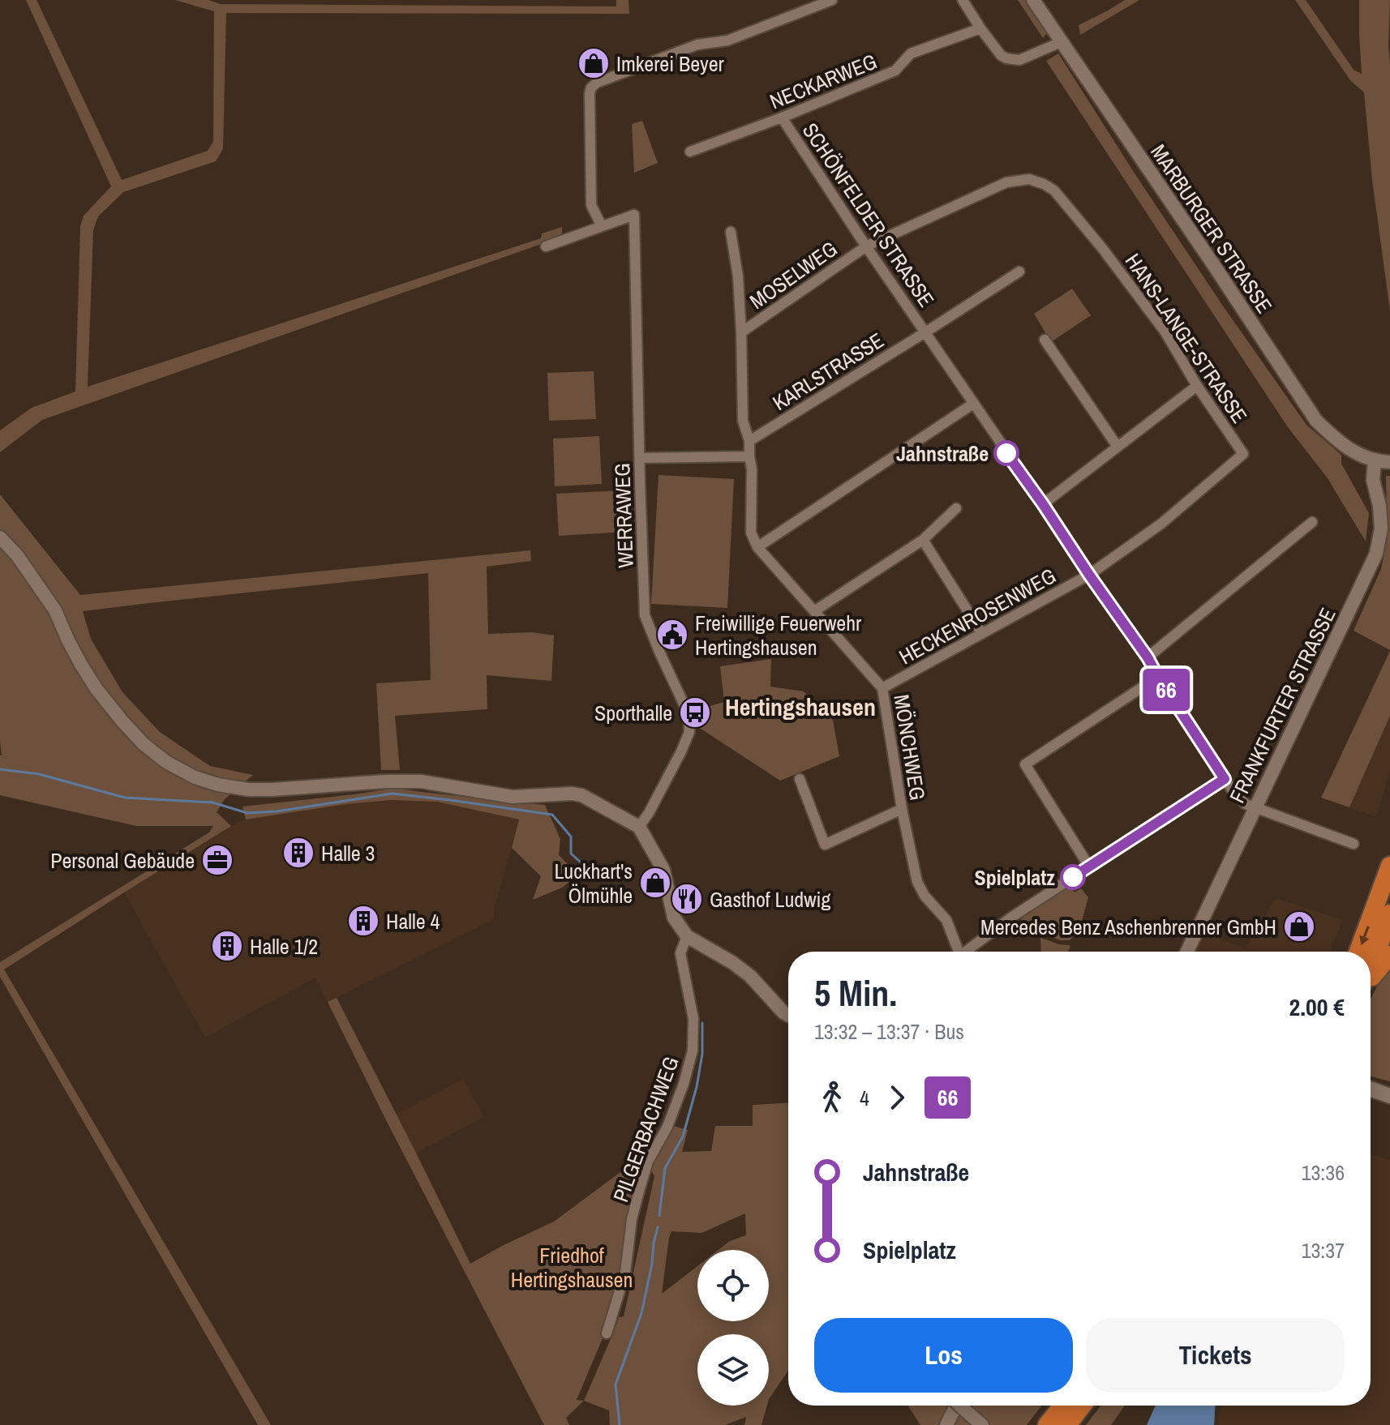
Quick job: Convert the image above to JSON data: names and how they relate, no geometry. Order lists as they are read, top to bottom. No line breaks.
{"streets":{"street":["NECKARWEG","SCHÖNFELDER STRASSE","MARBURGER STRASSE","MOSELWEG","HANS-LANGE-STRASSE","KARLSTRASSE","WERRAWEG","HECKENROSENWEG","FRANKFURTER STRASSE","MÖNCHWEG","PILGERBACHWEG"]},"crossings":[["NECKARWEG","SCHÖNFELDER STRASSE"],["SCHÖNFELDER STRASSE","MOSELWEG"],["SCHÖNFELDER STRASSE","HANS-LANGE-STRASSE"],["SCHÖNFELDER STRASSE","KARLSTRASSE"],["SCHÖNFELDER STRASSE","HECKENROSENWEG"],["SCHÖNFELDER STRASSE","FRANKFURTER STRASSE"],["MARBURGER STRASSE","FRANKFURTER STRASSE"],["MOSELWEG","HANS-LANGE-STRASSE"],["HANS-LANGE-STRASSE","HECKENROSENWEG"],["HECKENROSENWEG","MÖNCHWEG"]],"districts":["Hertingshausen"],"parks":["Friedhof Hertingshausen"],"places":{"shop":["Imkerei Beyer","Luckhart's Ölmühle","Mercedes Benz Aschenbrenner GmbH"],"other":["Jahnstraße","Spielplatz"],"public building":["Freiwillige Feuerwehr Hertingshausen"],"bus stop":["Sporthalle"],"building":["Halle 3","Halle 4","Halle 1/2"],"office":["Personal Gebäude"],"restaurant":["Gasthof Ludwig"]},"lines":["bus line 66"],"page":{"on_map":"66","heading":["5 Min.","13:32 – 13:37 · Bus","2.00 €"],"legs":["4","66"],"list":[{"name":"Jahnstraße","value":"13:36"},{"name":"Spielplatz","value":"13:37"}],"buttons":["Los","Tickets"]}}
